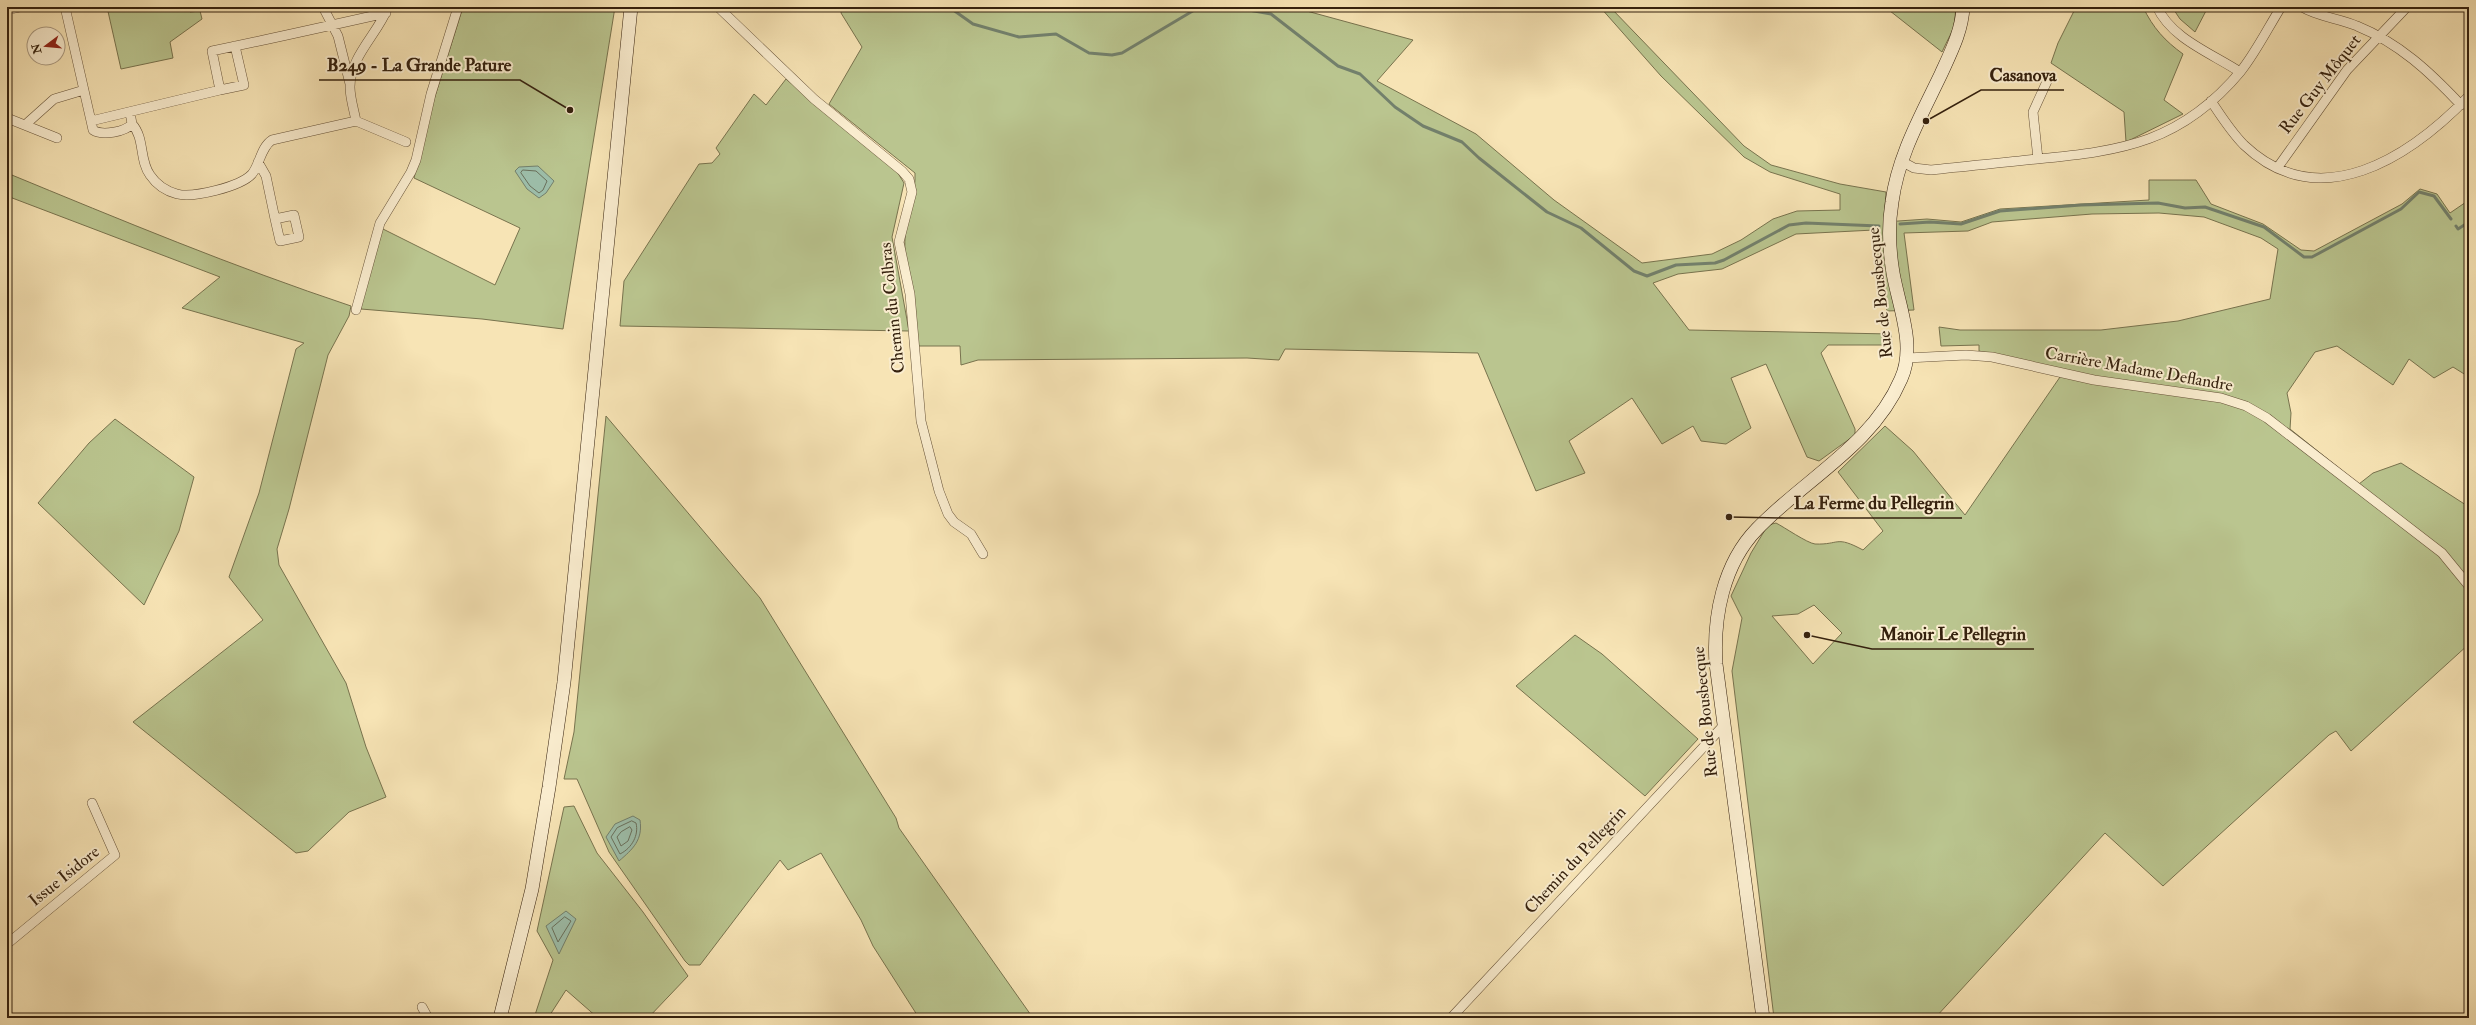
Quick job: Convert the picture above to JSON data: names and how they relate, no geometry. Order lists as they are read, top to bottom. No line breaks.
{"streets":{"street":["Rue Guy Môquet","Rue de Bousbecque","Chemin du Colbras","Carrière Madame Deflandre","Chemin du Pellegrin","Issue Isidore"]},"crossings":[["Rue de Bousbecque","Carrière Madame Deflandre"],["Rue de Bousbecque","Chemin du Pellegrin"]],"places":["B249 - La Grande Pature","Casanova","La Ferme du Pellegrin","Manoir Le Pellegrin"],"north":"left"}
